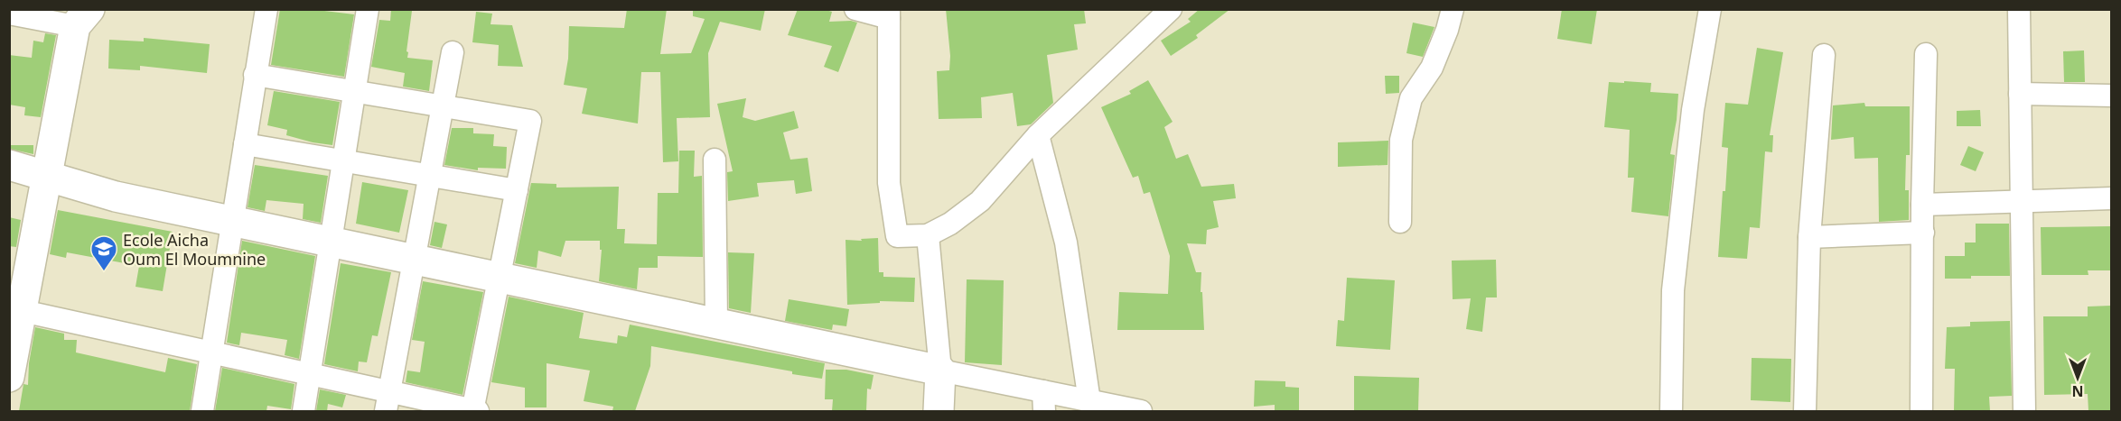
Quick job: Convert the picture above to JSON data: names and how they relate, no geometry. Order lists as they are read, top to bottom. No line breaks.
{"places":{"school or university":["Ecole Aicha Oum El Moumnine"]},"north":"bottom"}
